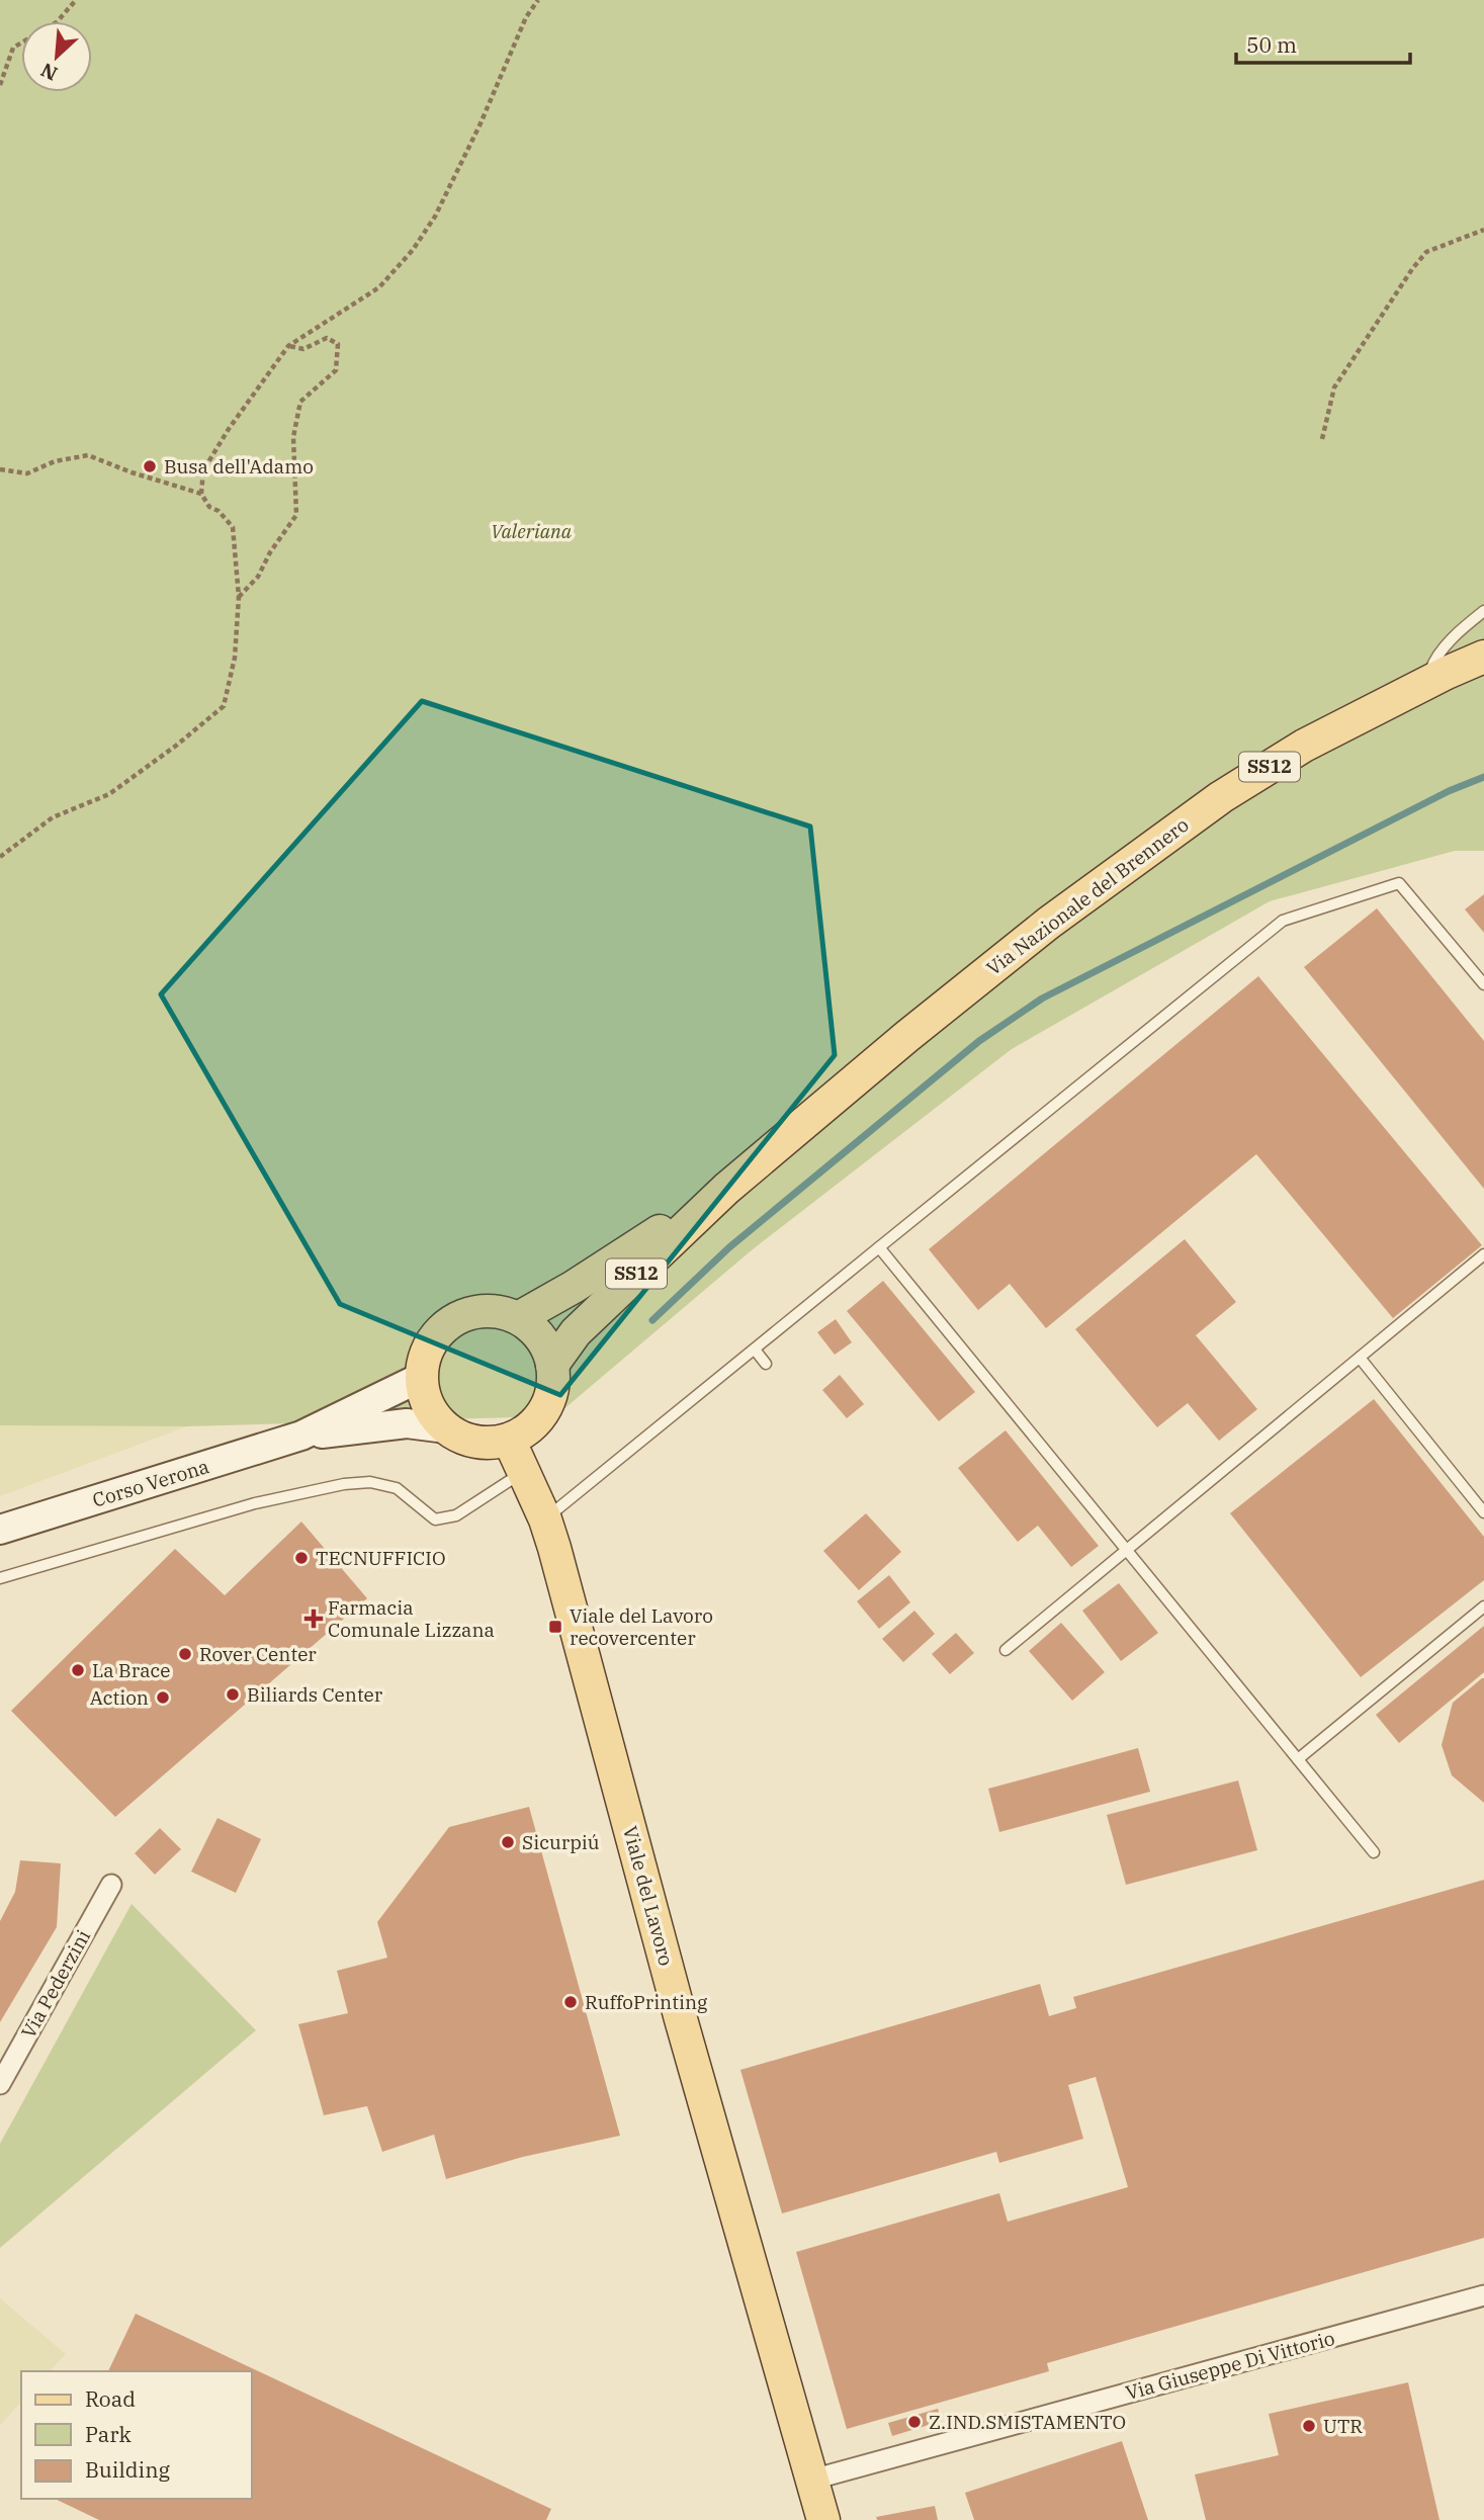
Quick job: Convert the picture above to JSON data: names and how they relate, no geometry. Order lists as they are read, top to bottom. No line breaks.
{"streets":{"main road":["SS12","Via Nazionale del Brennero","Corso Verona","Viale del Lavoro"],"street":["Via Pederzini","Via Giuseppe Di Vittorio"]},"crossings":[["SS12","Via Nazionale del Brennero"],["SS12","Viale del Lavoro"],["Via Nazionale del Brennero","Viale del Lavoro"],["Viale del Lavoro","Via Giuseppe Di Vittorio"]],"parks":["Valeriana"],"places":{"other":["Busa dell'Adamo","TECNUFFICIO","Rover Center","La Brace","Biliards Center","Action","Sicurpiú","RuffoPrinting","Z.IND.SMISTAMENTO","UTR"],"health":["Farmacia Comunale Lizzana"],"transit":["Viale del Lavoro recovercenter"]},"legend":["Road","Park","Building"],"scale_bar":"50 m","north":"bottom left"}
